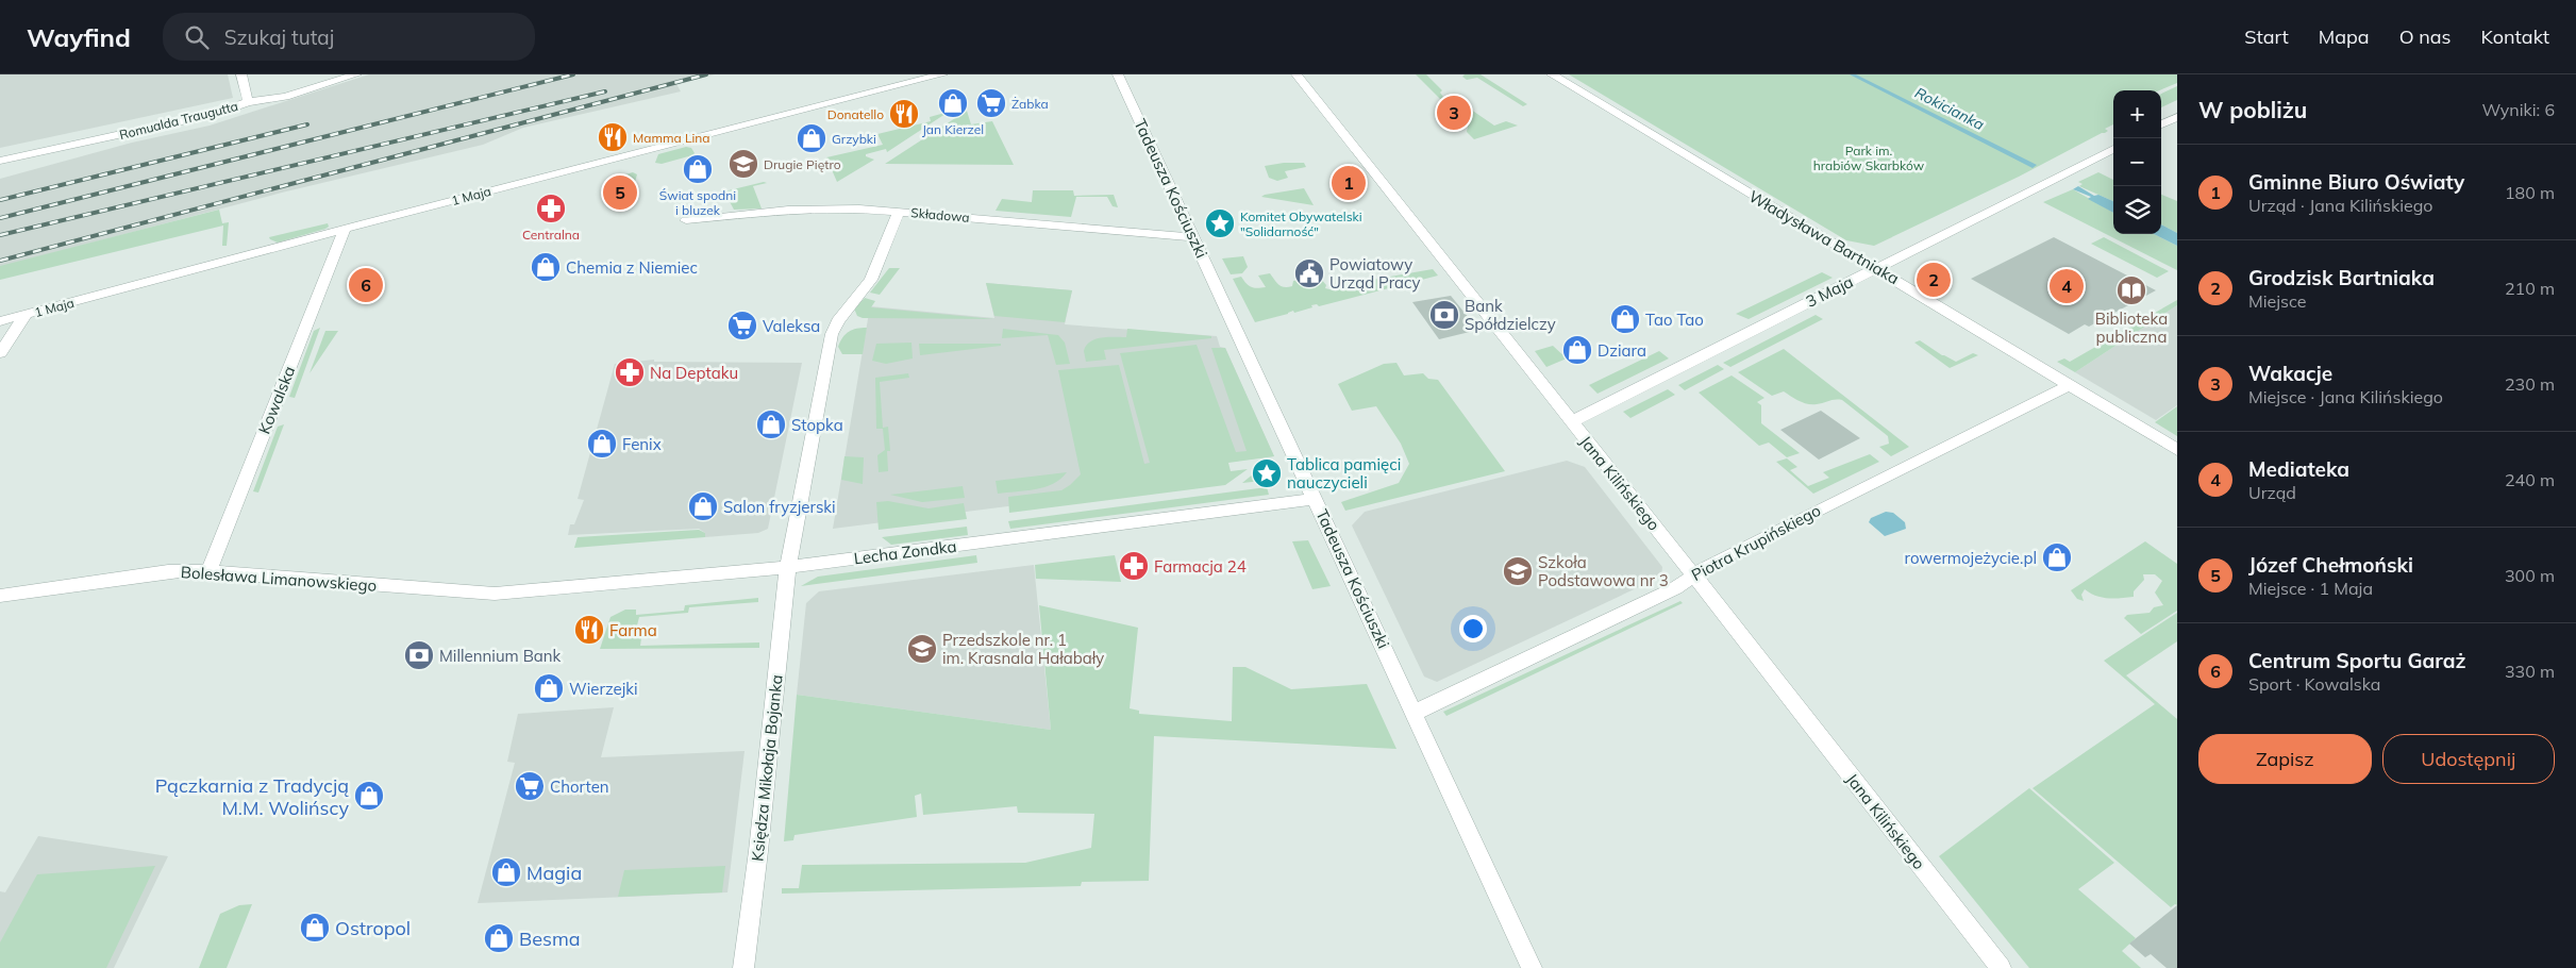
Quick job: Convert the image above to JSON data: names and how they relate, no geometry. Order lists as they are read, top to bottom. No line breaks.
{"streets":{"street":["Romualda Traugutta","Tadeusza Kościuszki","1 Maja","Składowa","Władysława Bartniaka","3 Maja","Kowalska","Jana Kilińskiego","Piotra Krupińskiego","Lecha Zondka","Bolesława Limanowskiego","Księdza Mikołaja Bojanka"]},"crossings":[["Tadeusza Kościuszki","Składowa"],["Tadeusza Kościuszki","Piotra Krupińskiego"],["Tadeusza Kościuszki","Lecha Zondka"],["1 Maja","Kowalska"],["Składowa","Księdza Mikołaja Bojanka"],["Władysława Bartniaka","3 Maja"],["Władysława Bartniaka","Piotra Krupińskiego"],["3 Maja","Jana Kilińskiego"],["Kowalska","Bolesława Limanowskiego"],["Jana Kilińskiego","Piotra Krupińskiego"],["Lecha Zondka","Bolesława Limanowskiego"],["Lecha Zondka","Księdza Mikołaja Bojanka"]],"water":["Rokicianka"],"parks":["Park im. hrabiów Skarbków"],"places":{"shop":["Jan Kierzel","Grzybki","Świat spodni i bluzek","Chemia z Niemiec","Tao Tao","Dziara","Stopka","Fenix","Salon fryzjerski","rowermojeżycie.pl","Wierzejki","Pączkarnia z Tradycją M.M. Wolińscy","Magia","Ostropol","Besma"],"supermarket":["Żabka","Valeksa","Chorten"],"restaurant":["Donatello","Mamma Lina","Farma"],"school or university":["Drugie Piętro","Szkoła Podstawowa nr 3","Przedszkole nr. 1 im. Krasnala Hałabały"],"pharmacy":["Centralna","Na Deptaku","Farmacja 24"],"place":["Komitet Obywatelski \"Solidarność\"","Tablica pamięci nauczycieli"],"public building":["Powiatowy Urząd Pracy"],"library":["Biblioteka publiczna"],"bank":["Bank Spółdzielczy","Millennium Bank"]},"page":{"header":"Wayfind","search":"Szukaj tutaj","nav":["Start","Mapa","O nas","Kontakt"],"heading":["W pobliżu","Wyniki: 6"],"map_buttons":["+","−"],"pins":["3","1","5","2","6","4"],"list":[{"mark":"1","name":"Gminne Biuro Oświaty","note":"Urząd · Jana Kilińskiego","value":"180 m"},{"mark":"2","name":"Grodzisk Bartniaka","note":"Miejsce","value":"210 m"},{"mark":"3","name":"Wakacje","note":"Miejsce · Jana Kilińskiego","value":"230 m"},{"mark":"4","name":"Mediateka","note":"Urząd","value":"240 m"},{"mark":"5","name":"Józef Chełmoński","note":"Miejsce · 1 Maja","value":"300 m"},{"mark":"6","name":"Centrum Sportu Garaż","note":"Sport · Kowalska","value":"330 m"}],"buttons":["Zapisz","Udostępnij"]}}
